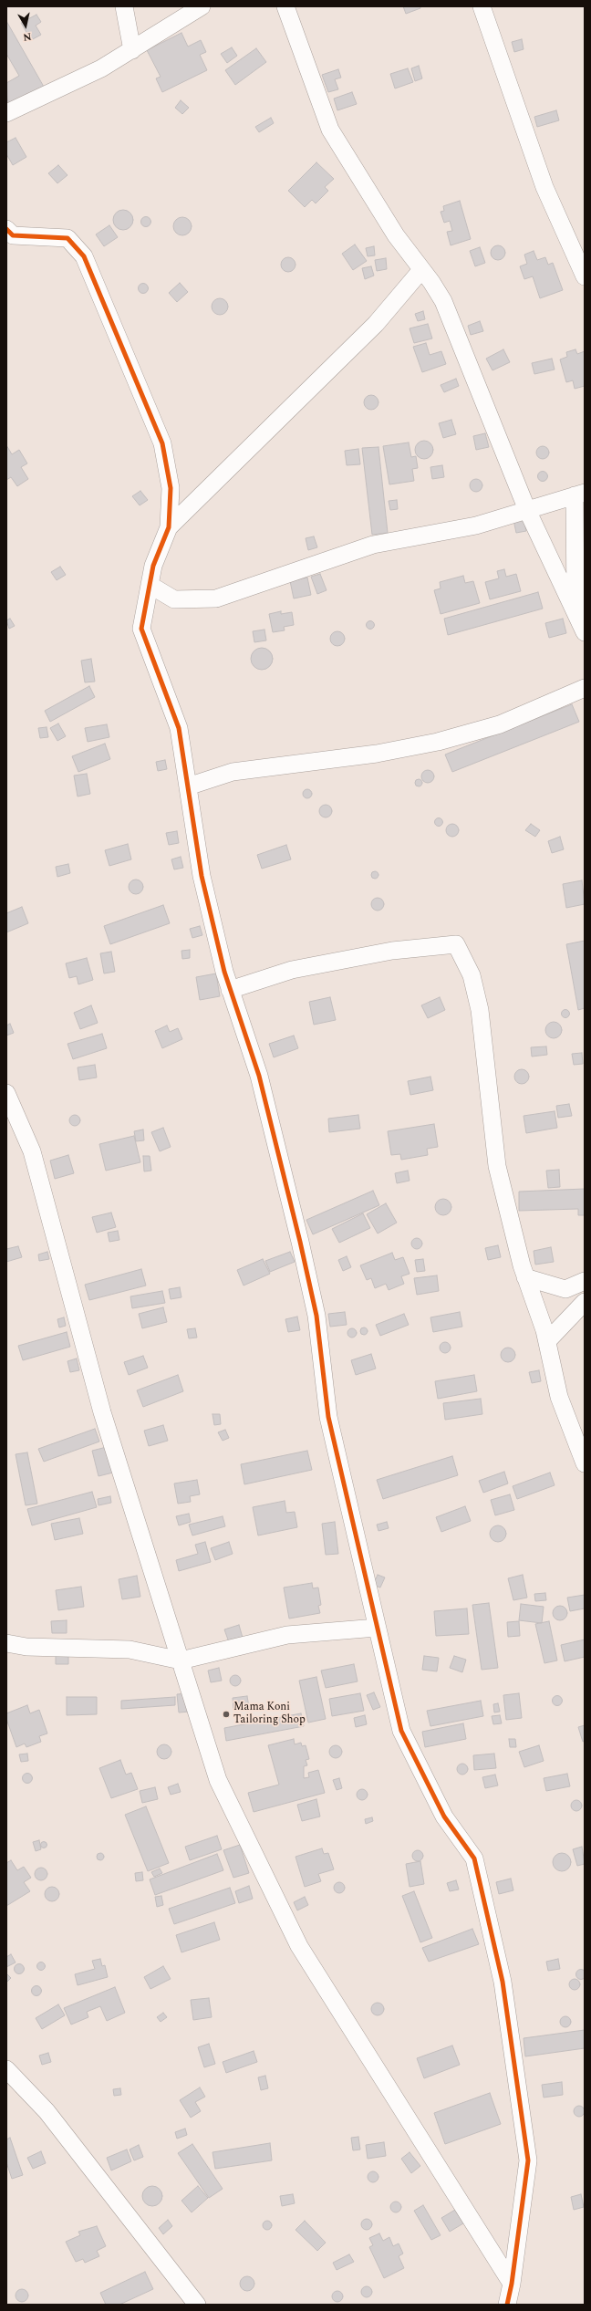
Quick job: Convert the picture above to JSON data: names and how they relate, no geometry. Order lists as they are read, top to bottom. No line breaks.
{"places":["Mama Koni Tailoring Shop"],"north":"bottom"}
